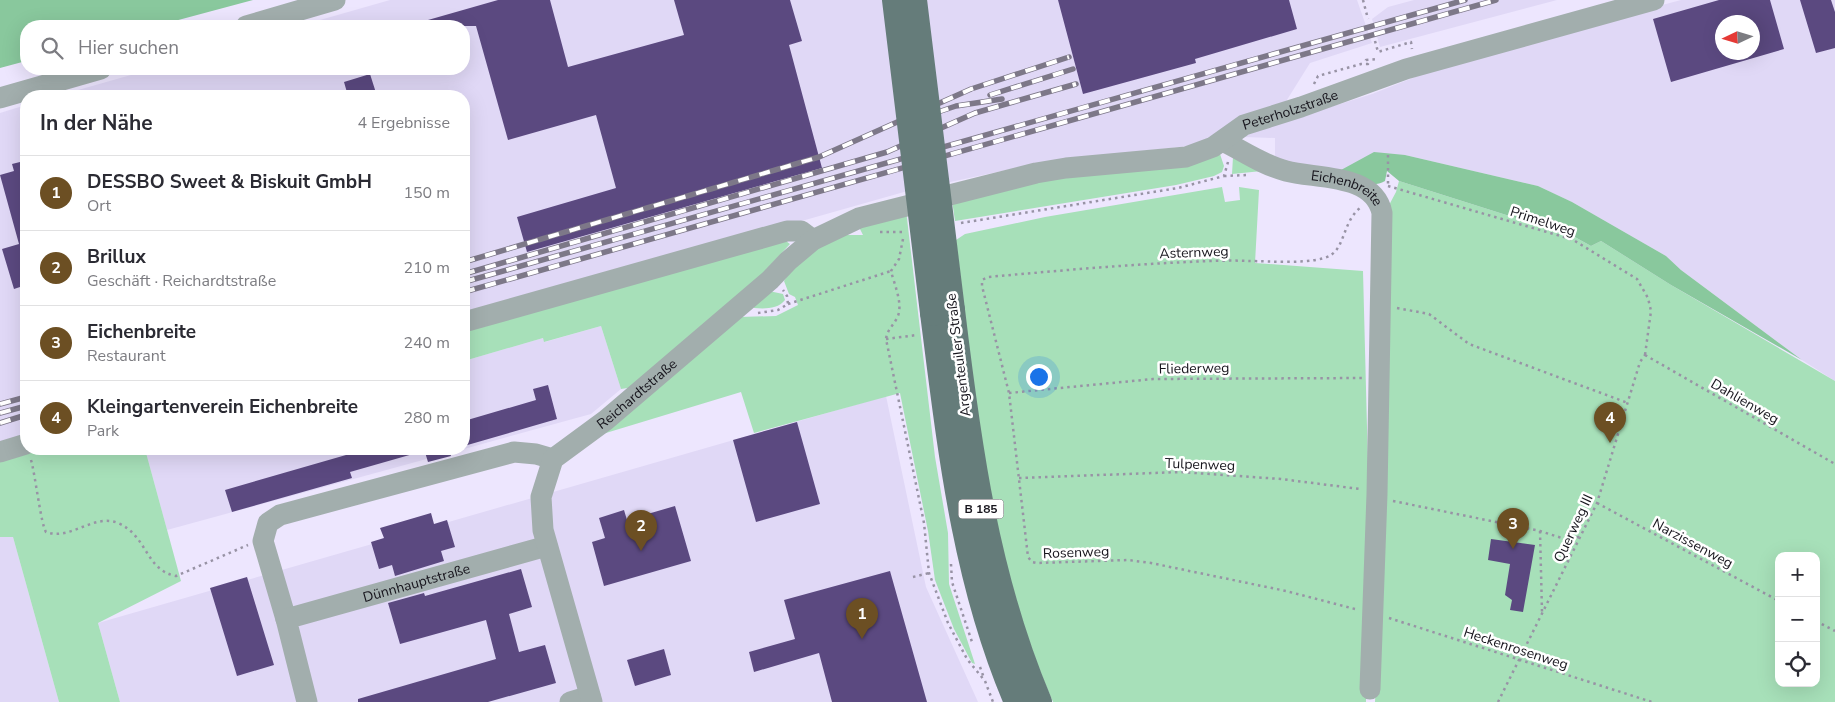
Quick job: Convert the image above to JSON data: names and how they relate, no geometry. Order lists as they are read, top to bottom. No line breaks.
{"streets":{"main road":["Argenteuiler Straße","B 185"],"street":["Peterholzstraße","Eichenbreite","Reichardtstraße","Dünnhauptstraße"],"path":["Primelweg","Asternweg","Fliederweg","Dahlienweg","Tulpenweg","Querweg III","Narzissenweg","Rosenweg","Heckenrosenweg"]},"crossings":[["Peterholzstraße","Eichenbreite"],["Peterholzstraße","Reichardtstraße"],["Eichenbreite","Primelweg"],["Eichenbreite","Asternweg"],["Eichenbreite","Fliederweg"],["Eichenbreite","Tulpenweg"],["Eichenbreite","Rosenweg"],["Eichenbreite","Heckenrosenweg"],["Primelweg","Asternweg"],["Primelweg","Dahlienweg"],["Primelweg","Querweg III"],["Asternweg","Rosenweg"],["Fliederweg","Rosenweg"],["Dahlienweg","Querweg III"],["Tulpenweg","Querweg III"],["Tulpenweg","Rosenweg"],["Querweg III","Narzissenweg"],["Querweg III","Heckenrosenweg"],["Rosenweg","Heckenrosenweg"]],"north":"left","page":{"search":"Hier suchen","heading":["In der Nähe","4 Ergebnisse"],"list":[{"mark":"1","name":"DESSBO Sweet & Biskuit GmbH","note":"Ort","value":"150 m"},{"mark":"2","name":"Brillux","note":"Geschäft · Reichardtstraße","value":"210 m"},{"mark":"3","name":"Eichenbreite","note":"Restaurant","value":"240 m"},{"mark":"4","name":"Kleingartenverein Eichenbreite","note":"Park","value":"280 m"}],"pins":["4","3","2","1"],"map_buttons":["+","−"]}}
